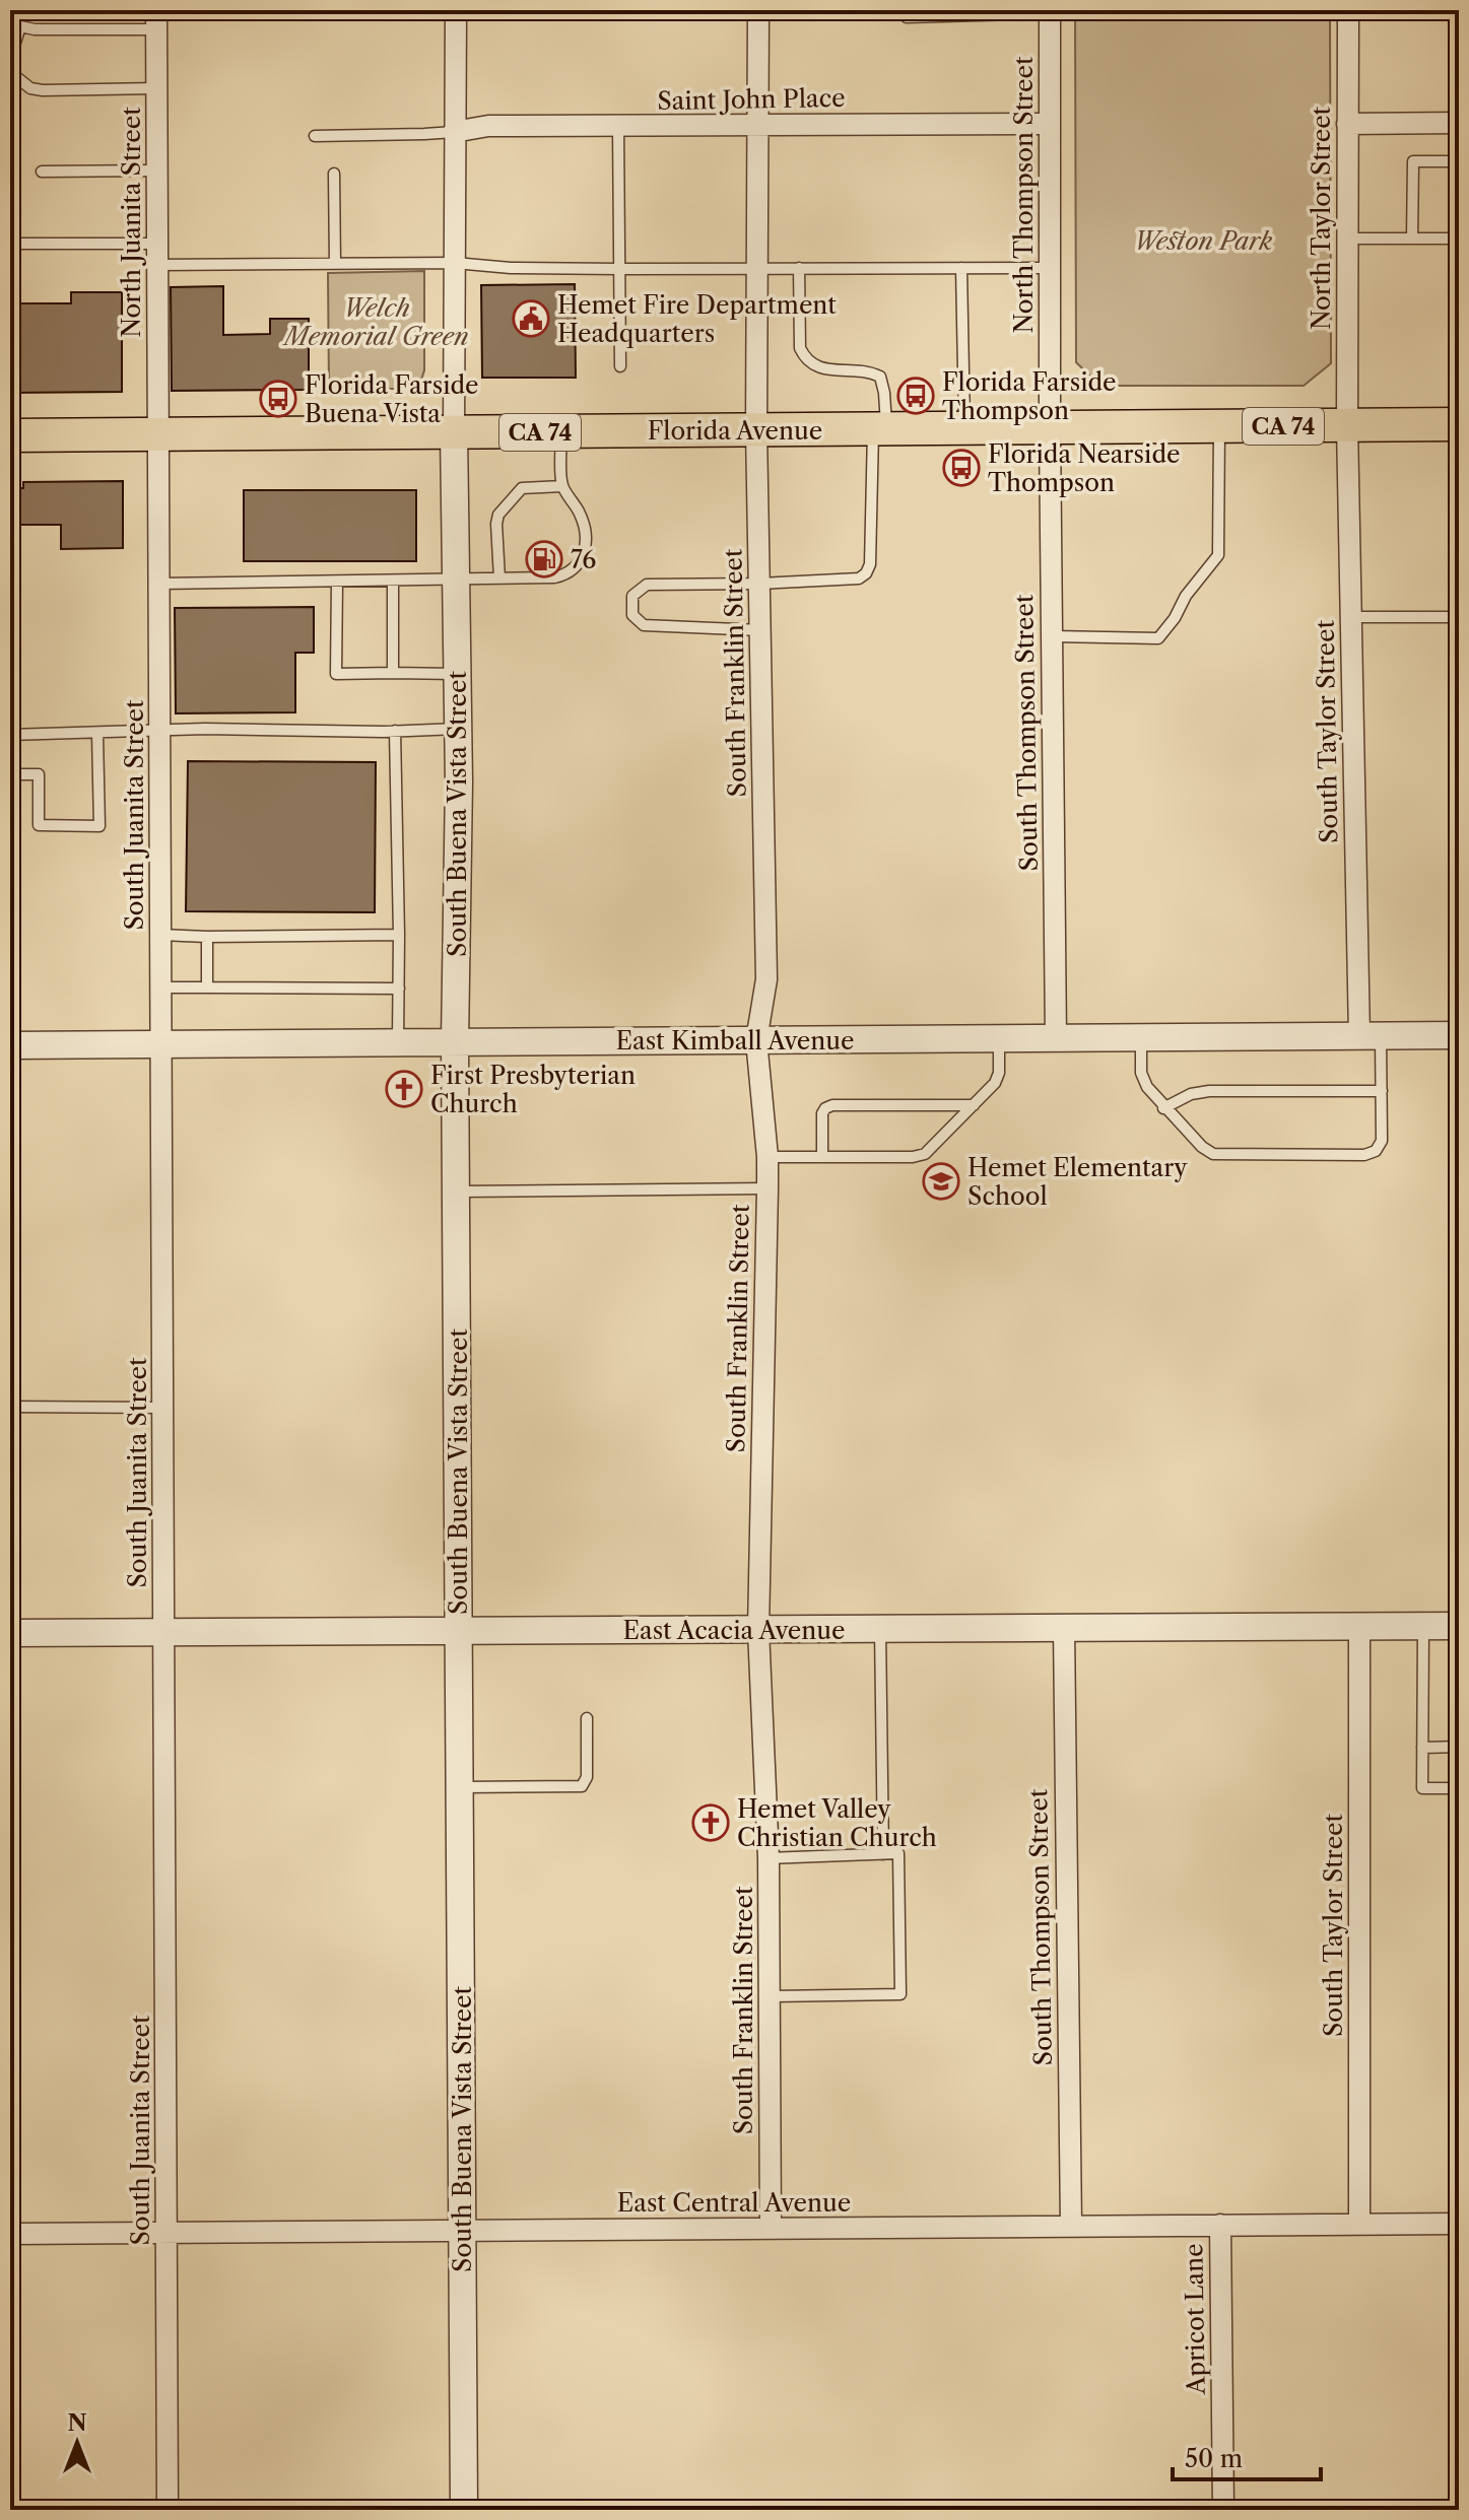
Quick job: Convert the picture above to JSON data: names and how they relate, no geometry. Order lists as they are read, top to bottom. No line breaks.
{"streets":{"main road":["CA 74","Florida Avenue"],"street":["Saint John Place","North Thompson Street","North Taylor Street","North Juanita Street","South Franklin Street","South Taylor Street","South Thompson Street","South Buena Vista Street","South Juanita Street","East Kimball Avenue","East Acacia Avenue","East Central Avenue","Apricot Lane"]},"crossings":[["Saint John Place","North Thompson Street"],["Saint John Place","South Franklin Street"],["North Thompson Street","Florida Avenue"],["North Thompson Street","South Thompson Street"],["North Taylor Street","Florida Avenue"],["North Taylor Street","South Taylor Street"],["North Juanita Street","Florida Avenue"],["North Juanita Street","South Juanita Street"],["Florida Avenue","South Franklin Street"],["Florida Avenue","South Taylor Street"],["Florida Avenue","South Thompson Street"],["Florida Avenue","South Buena Vista Street"],["Florida Avenue","South Juanita Street"],["South Franklin Street","East Kimball Avenue"],["South Franklin Street","East Acacia Avenue"],["South Franklin Street","East Central Avenue"],["South Taylor Street","East Kimball Avenue"],["South Taylor Street","East Acacia Avenue"],["South Taylor Street","East Central Avenue"],["South Thompson Street","East Kimball Avenue"],["South Thompson Street","East Acacia Avenue"],["South Thompson Street","East Central Avenue"],["South Buena Vista Street","East Kimball Avenue"],["South Buena Vista Street","East Acacia Avenue"],["South Buena Vista Street","East Central Avenue"],["South Juanita Street","East Kimball Avenue"],["South Juanita Street","East Acacia Avenue"],["South Juanita Street","East Central Avenue"],["East Central Avenue","Apricot Lane"]],"parks":["Weston Park","Welch Memorial Green"],"places":{"public building":["Hemet Fire Department Headquarters"],"bus stop":["Florida Farside Thompson","Florida Farside Buena Vista","Florida Nearside Thompson"],"fuel station":["76"],"church":["First Presbyterian Church","Hemet Valley Christian Church"],"school or university":["Hemet Elementary School"]},"scale_bar":"50 m","north":"top"}
